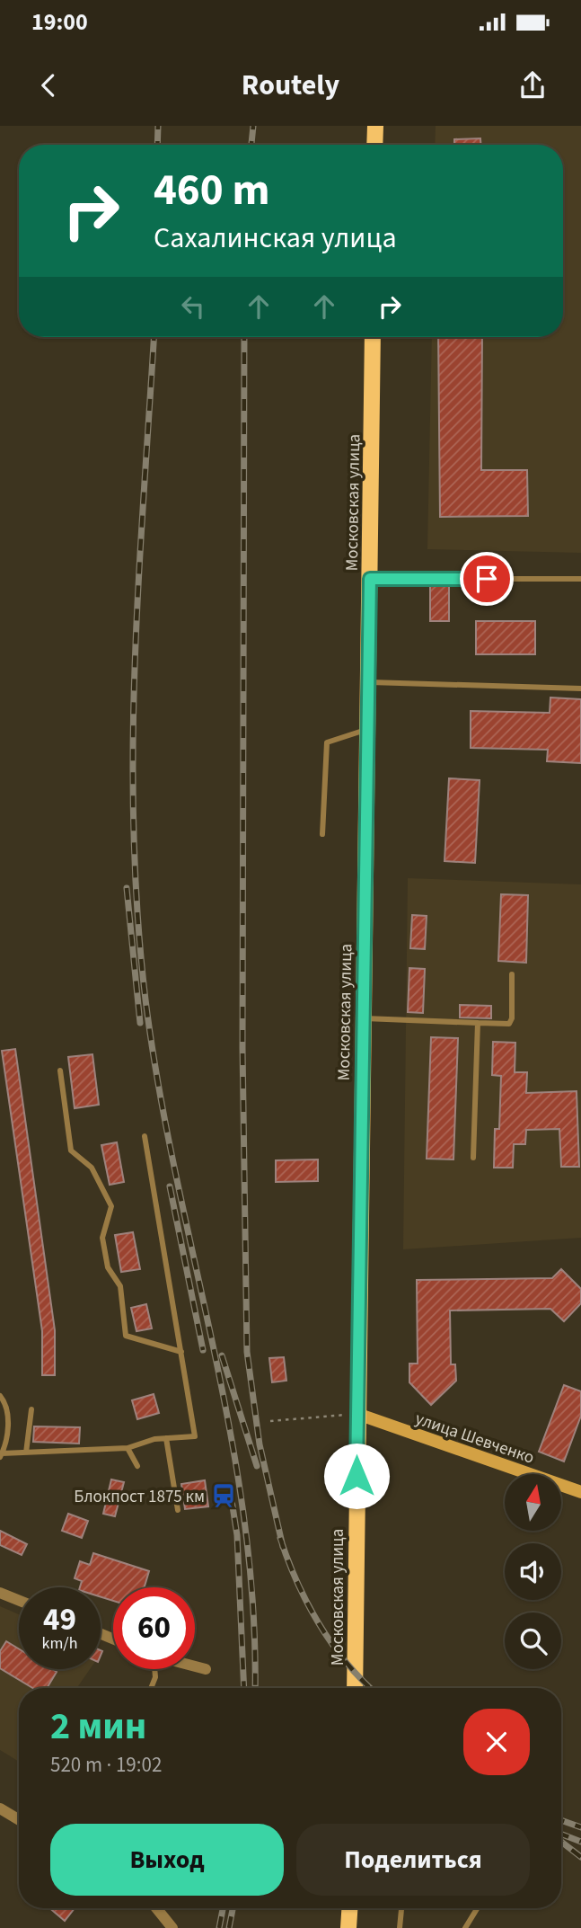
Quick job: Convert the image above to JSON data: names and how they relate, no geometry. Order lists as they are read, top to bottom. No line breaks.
{"streets":{"main road":["Московская улица","улица Шевченко"]},"crossings":[["Московская улица","улица Шевченко"]],"places":{"station":["Блокпост 1875 км"]},"north":"top","page":{"status":"19:00","header":"Routely","turn":["460 m","Сахалинская улица"],"speed":"49 km/h","limit":"60","heading":["2 мин","520 m · 19:02"],"buttons":["Выход","Поделиться"]}}
